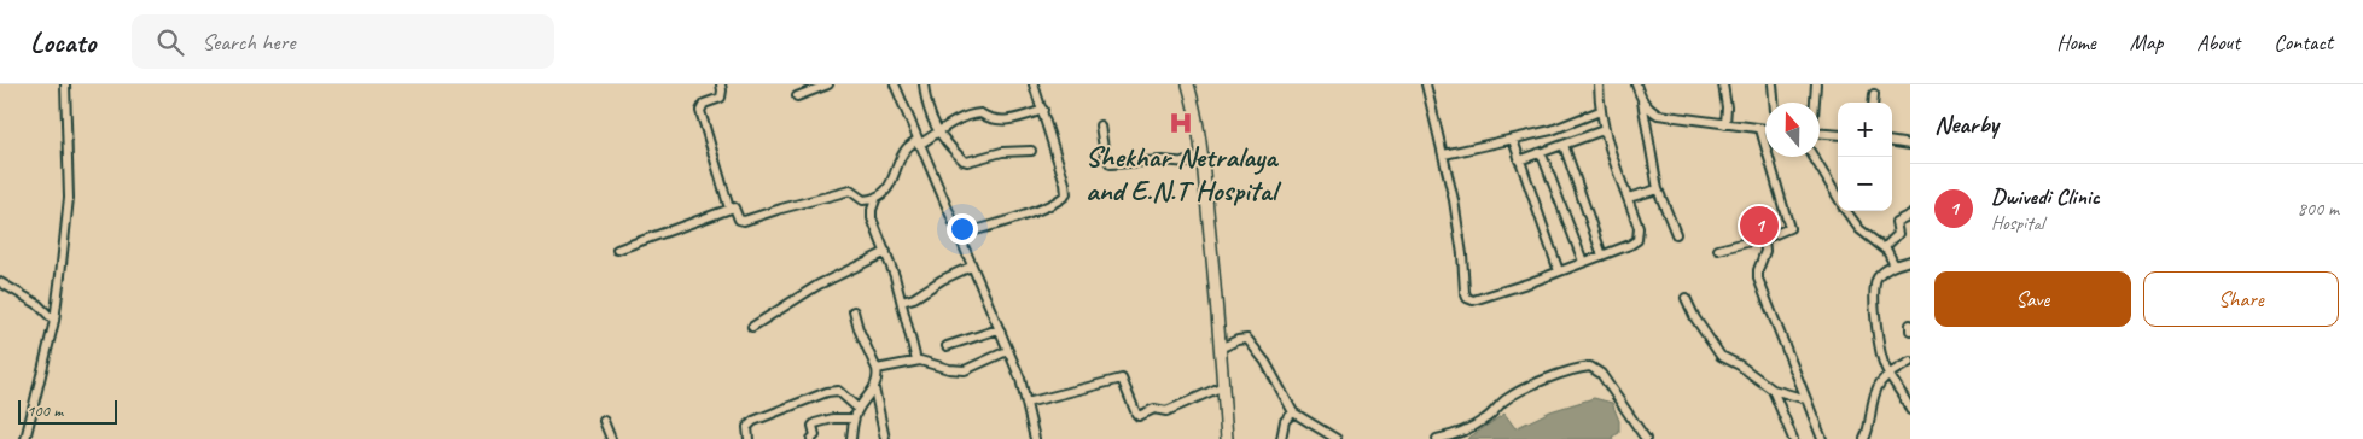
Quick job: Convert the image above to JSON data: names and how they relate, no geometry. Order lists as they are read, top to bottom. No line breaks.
{"places":{"hospital":["Shekhar Netralaya and E.N.T Hospital"]},"scale_bar":"100 m","north":"top","page":{"header":"Locato","search":"Search here","nav":["Home","Map","About","Contact"],"heading":"Nearby","map_buttons":["+","−"],"list":[{"mark":"1","name":"Dwivedi Clinic","note":"Hospital","value":"800 m"}],"pins":"1","buttons":["Save","Share"],"scale":"100 m"}}
